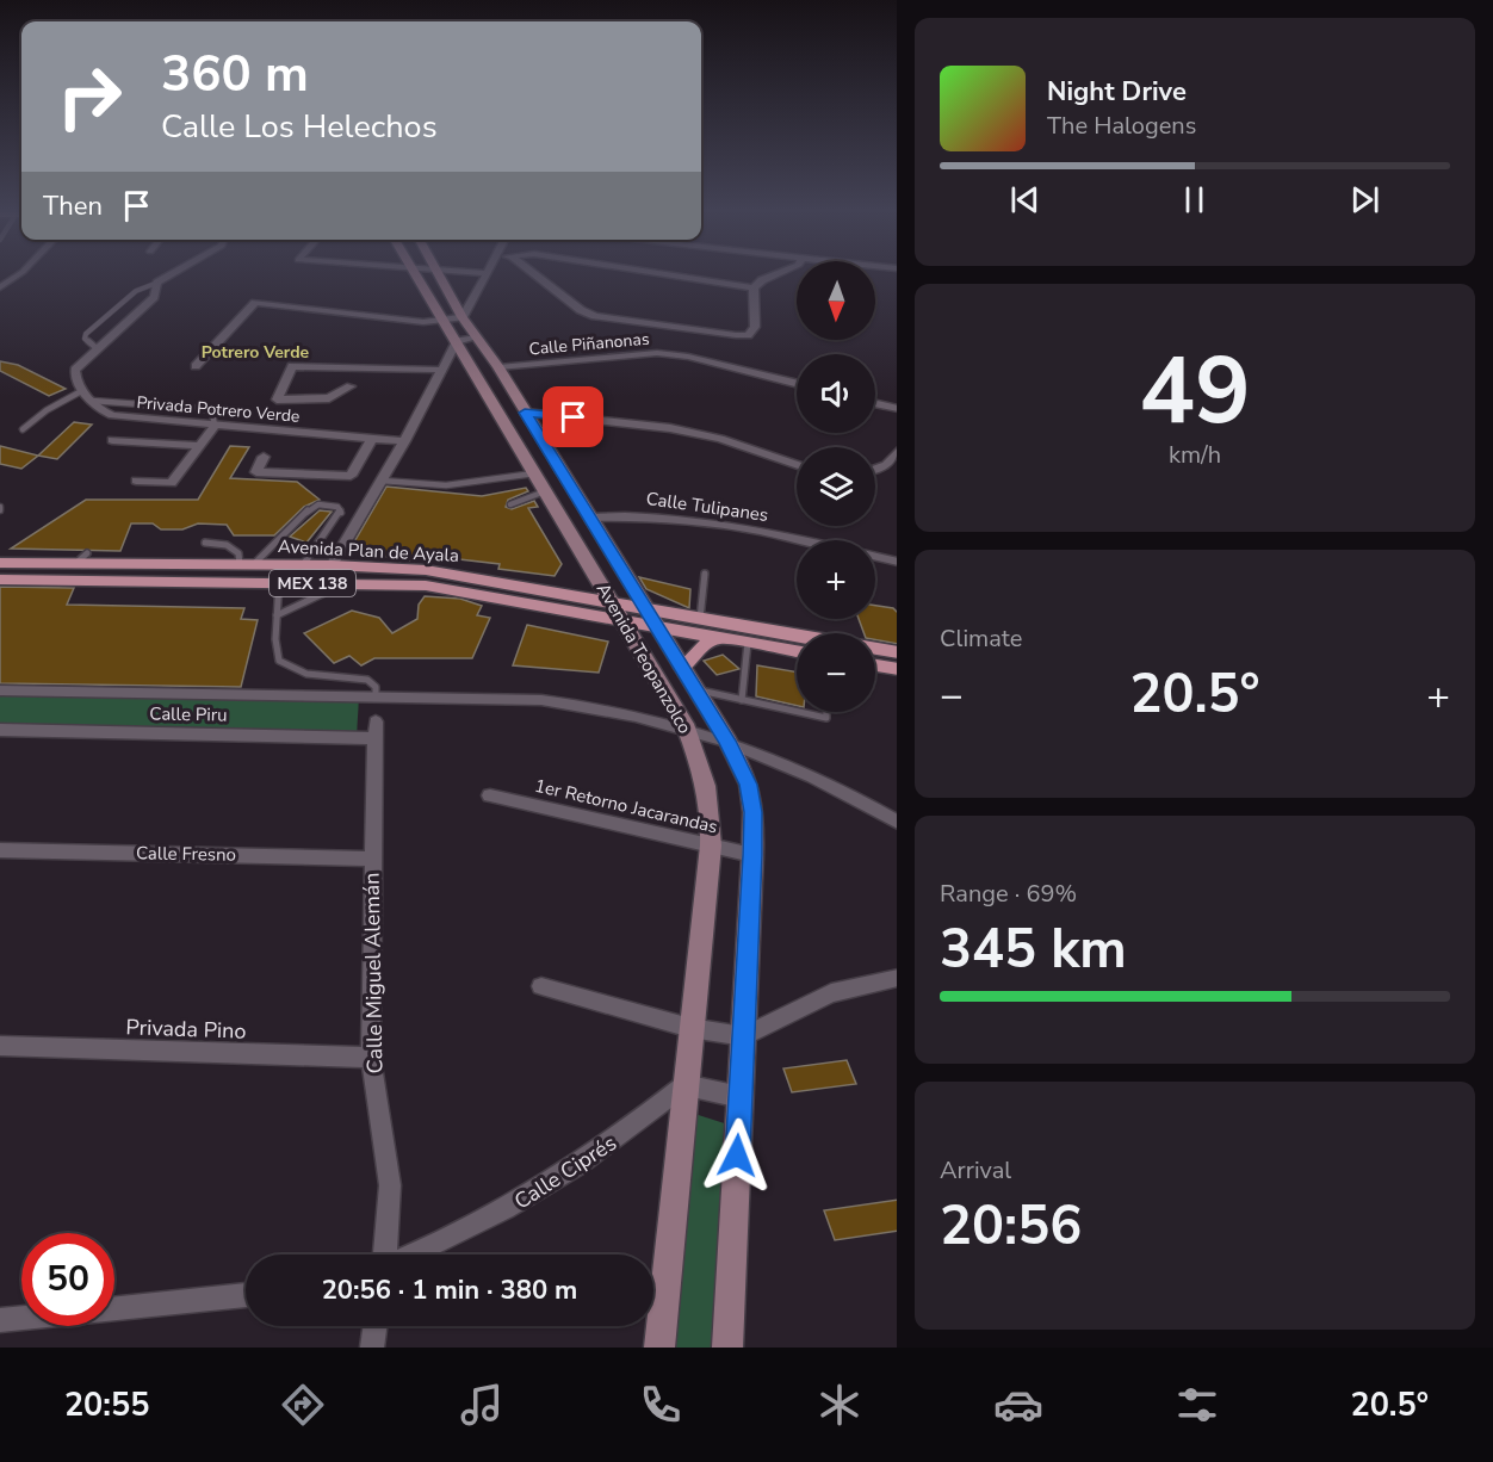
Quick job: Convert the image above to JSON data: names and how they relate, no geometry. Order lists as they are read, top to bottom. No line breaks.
{"streets":{"main road":["Avenida Plan de Ayala","MEX 138","Avenida Teopanzolco"],"street":["Calle Piñanonas","Privada Potrero Verde","Calle Tulipanes","Calle Piru","1er Retorno Jacarandas","Calle Fresno","Calle Miguel Alemán","Privada Pino","Calle Ciprés"]},"crossings":[["Calle Piñanonas","Avenida Teopanzolco"],["Calle Tulipanes","Avenida Teopanzolco"],["Avenida Plan de Ayala","Avenida Teopanzolco"],["Avenida Teopanzolco","1er Retorno Jacarandas"],["Avenida Teopanzolco","Calle Ciprés"],["Calle Piru","Calle Miguel Alemán"],["Calle Fresno","Calle Miguel Alemán"],["Calle Miguel Alemán","Privada Pino"]],"districts":["Potrero Verde"],"north":"bottom","page":{"turn":["360 m","Calle Los Helechos"],"song":["Night Drive","The Halogens"],"then":"Then","map_buttons":["+","−"],"tile":[["49","km/h"],"Climate",["Range · 69%","345 km"],["Arrival","20:56"]],"heat":["−","20.5°","+"],"limit":"50","trip":"20:56 · 1 min · 380 m","tabs":["20:55","20.5°"]}}
